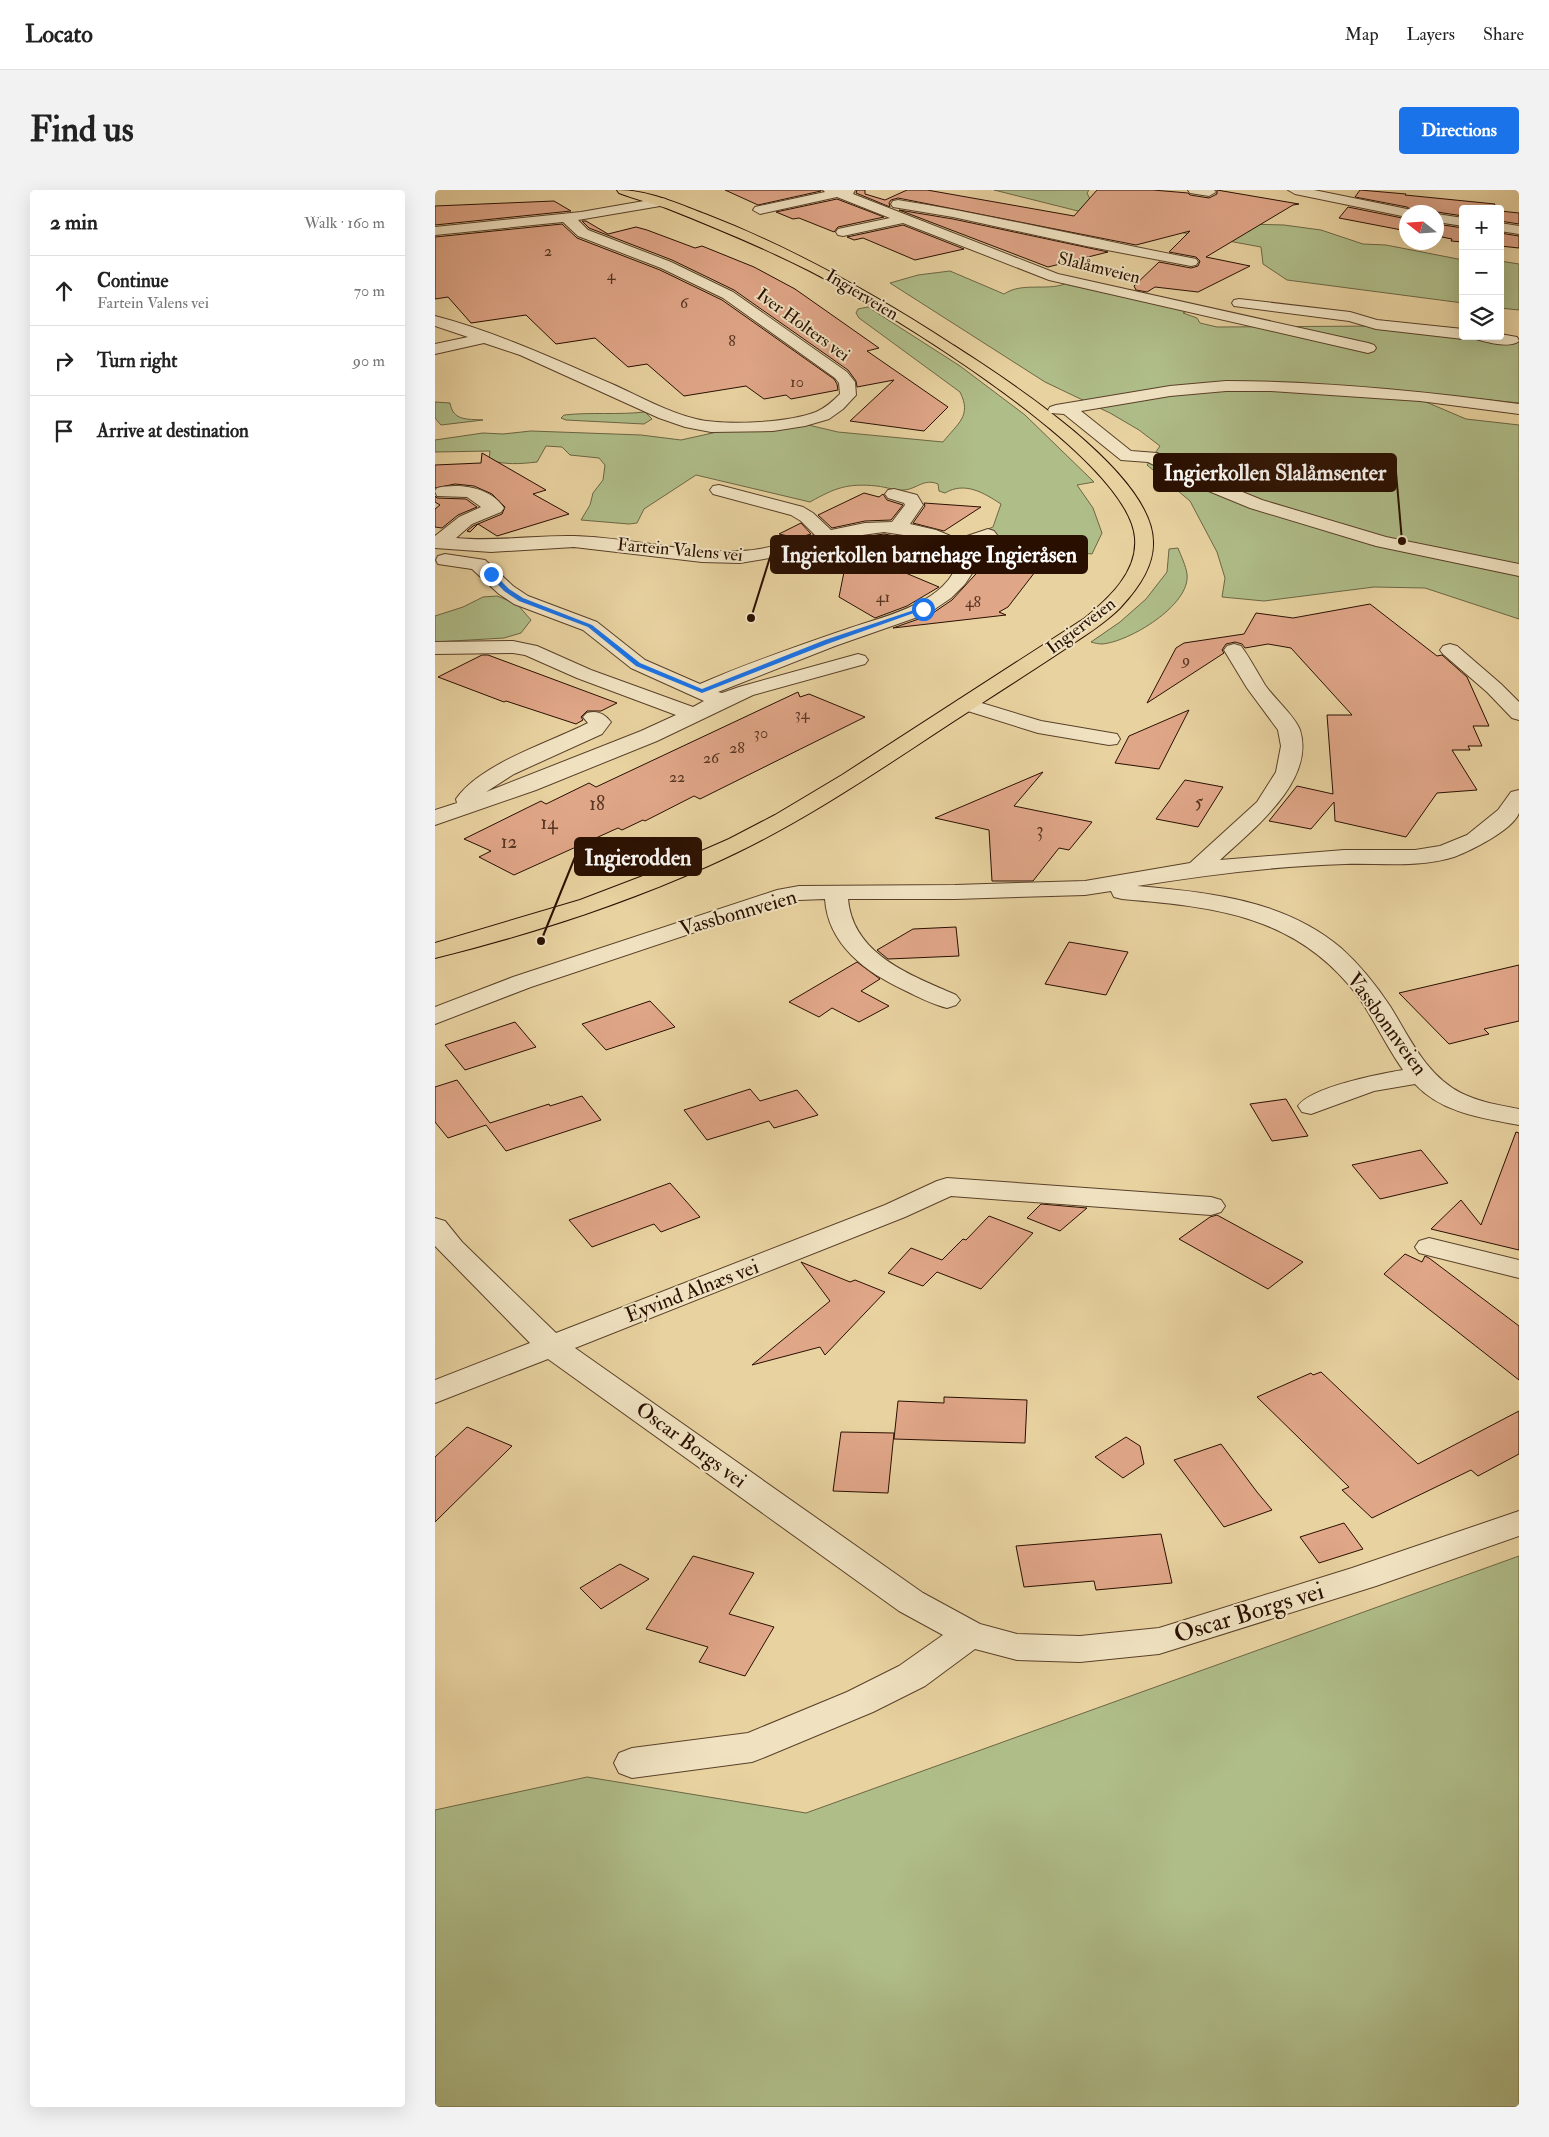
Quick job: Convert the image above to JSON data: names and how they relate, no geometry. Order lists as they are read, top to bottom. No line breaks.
{"streets":{"main road":["Ingierveien"],"street":["Slalåmveien","Iver Holters vei","Fartein Valens vei","Vassbonnveien","Eyvind Alnæs vei","Oscar Borgs vei"]},"crossings":[["Eyvind Alnæs vei","Oscar Borgs vei"]],"places":["Ingierkollen Slalåmsenter","Ingierkollen barnehage Ingieråsen","Ingierodden"],"house_numbers":["2","4","6","8","10","41","48","9","34","30","28","26","22","5","18","14","3","12"],"north":"left","page":{"header":"Locato","nav":["Map","Layers","Share"],"buttons":"Directions","title":"Find us","heading":["2 min","Walk · 160 m"],"map_buttons":["+","−"],"list":[["Continue","Fartein Valens vei","70 m"],["Turn right","90 m"],"Arrive at destination"]}}
